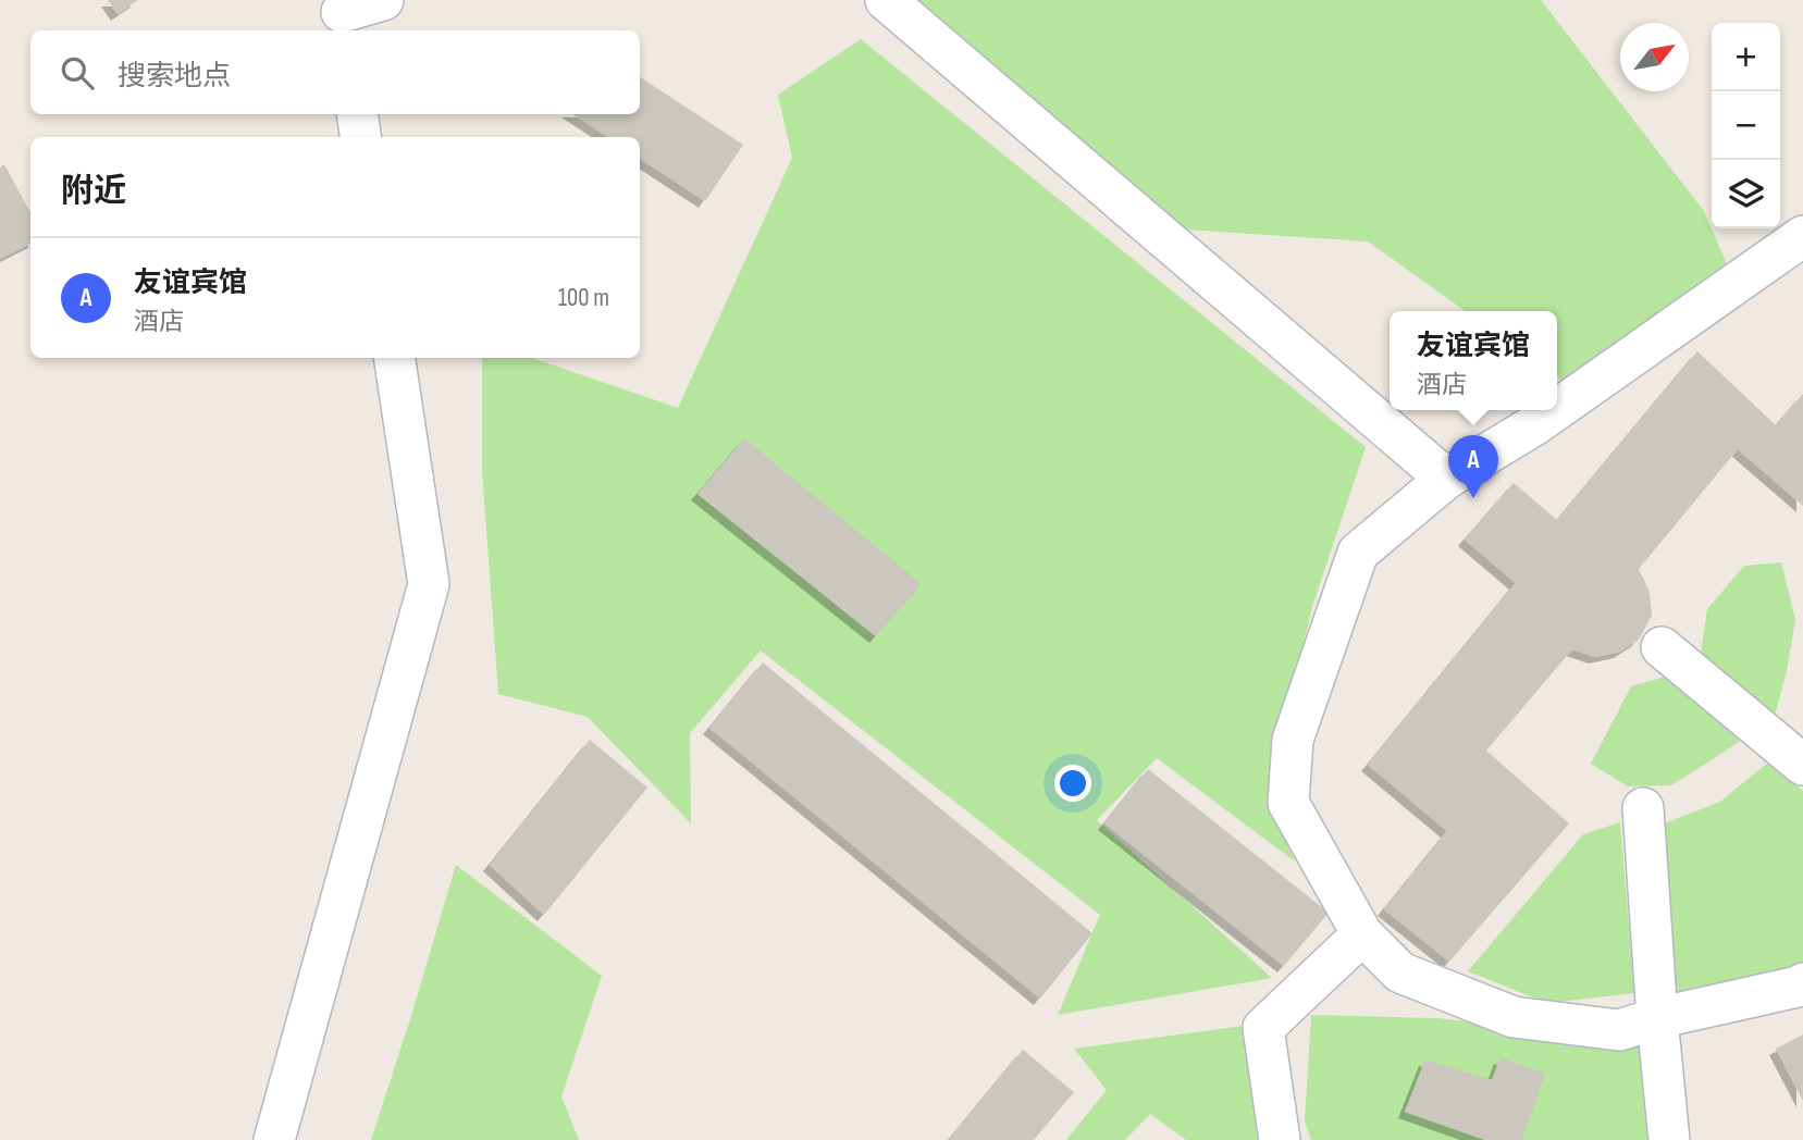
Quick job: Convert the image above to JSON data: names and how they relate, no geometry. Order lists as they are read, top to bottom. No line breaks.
{"north":"top right","page":{"map_buttons":["+","−"],"search":"搜索地点","heading":"附近","list":[{"mark":"A","name":"友谊宾馆","note":"酒店","value":"100 m"}],"popup":["友谊宾馆","酒店"],"pins":"A"}}
